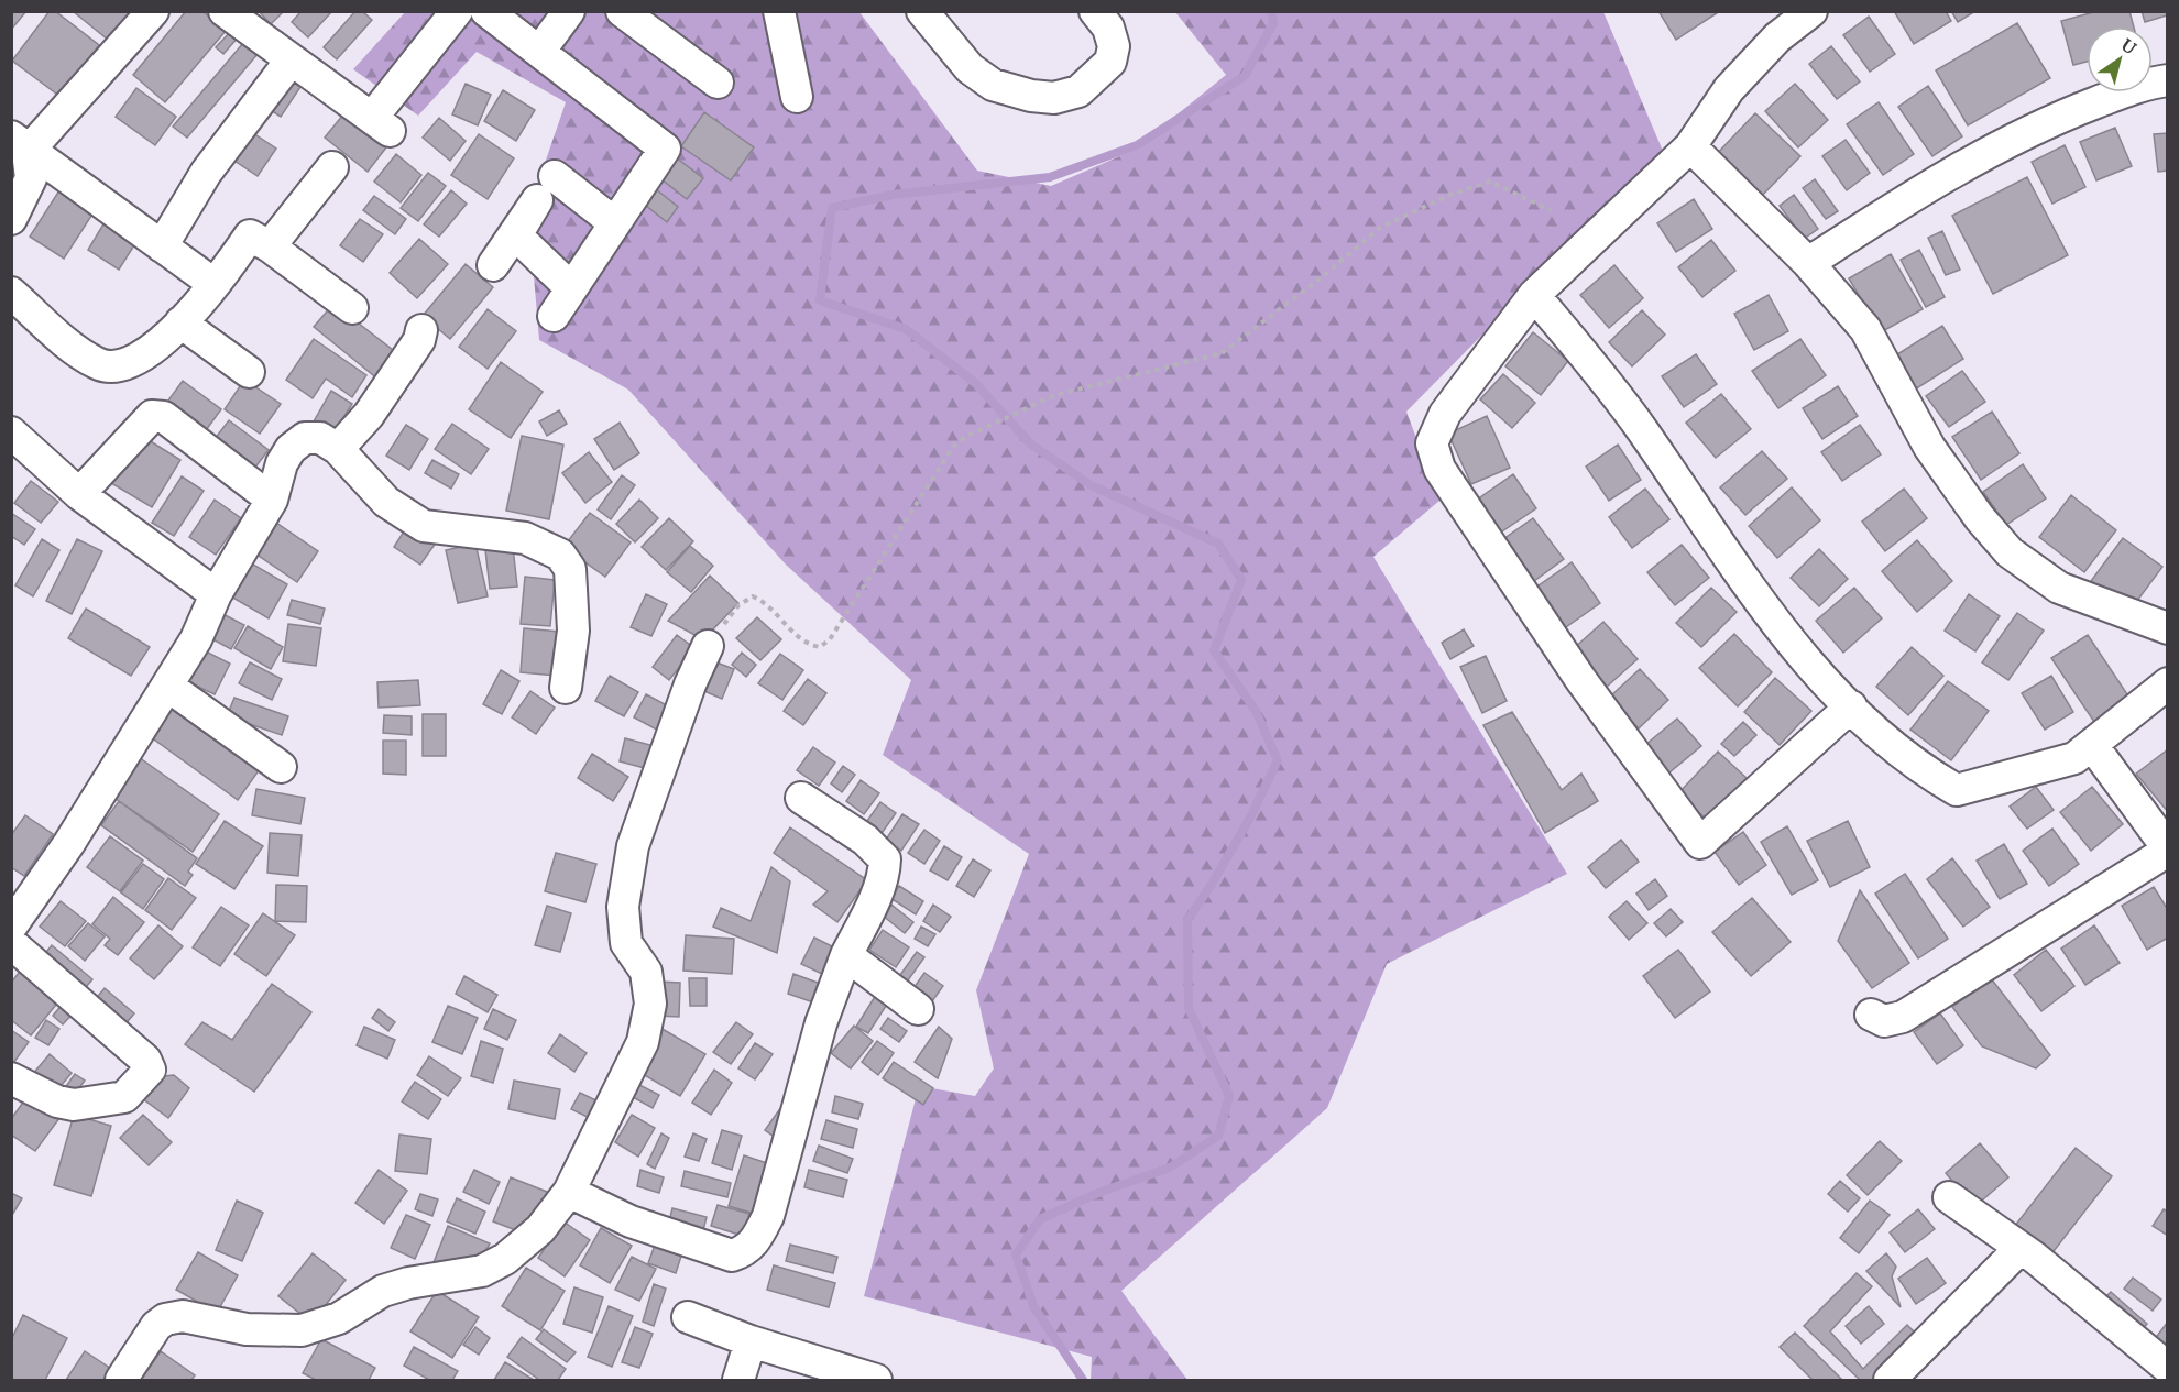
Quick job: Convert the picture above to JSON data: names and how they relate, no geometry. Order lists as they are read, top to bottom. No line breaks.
{"north":"top right"}
